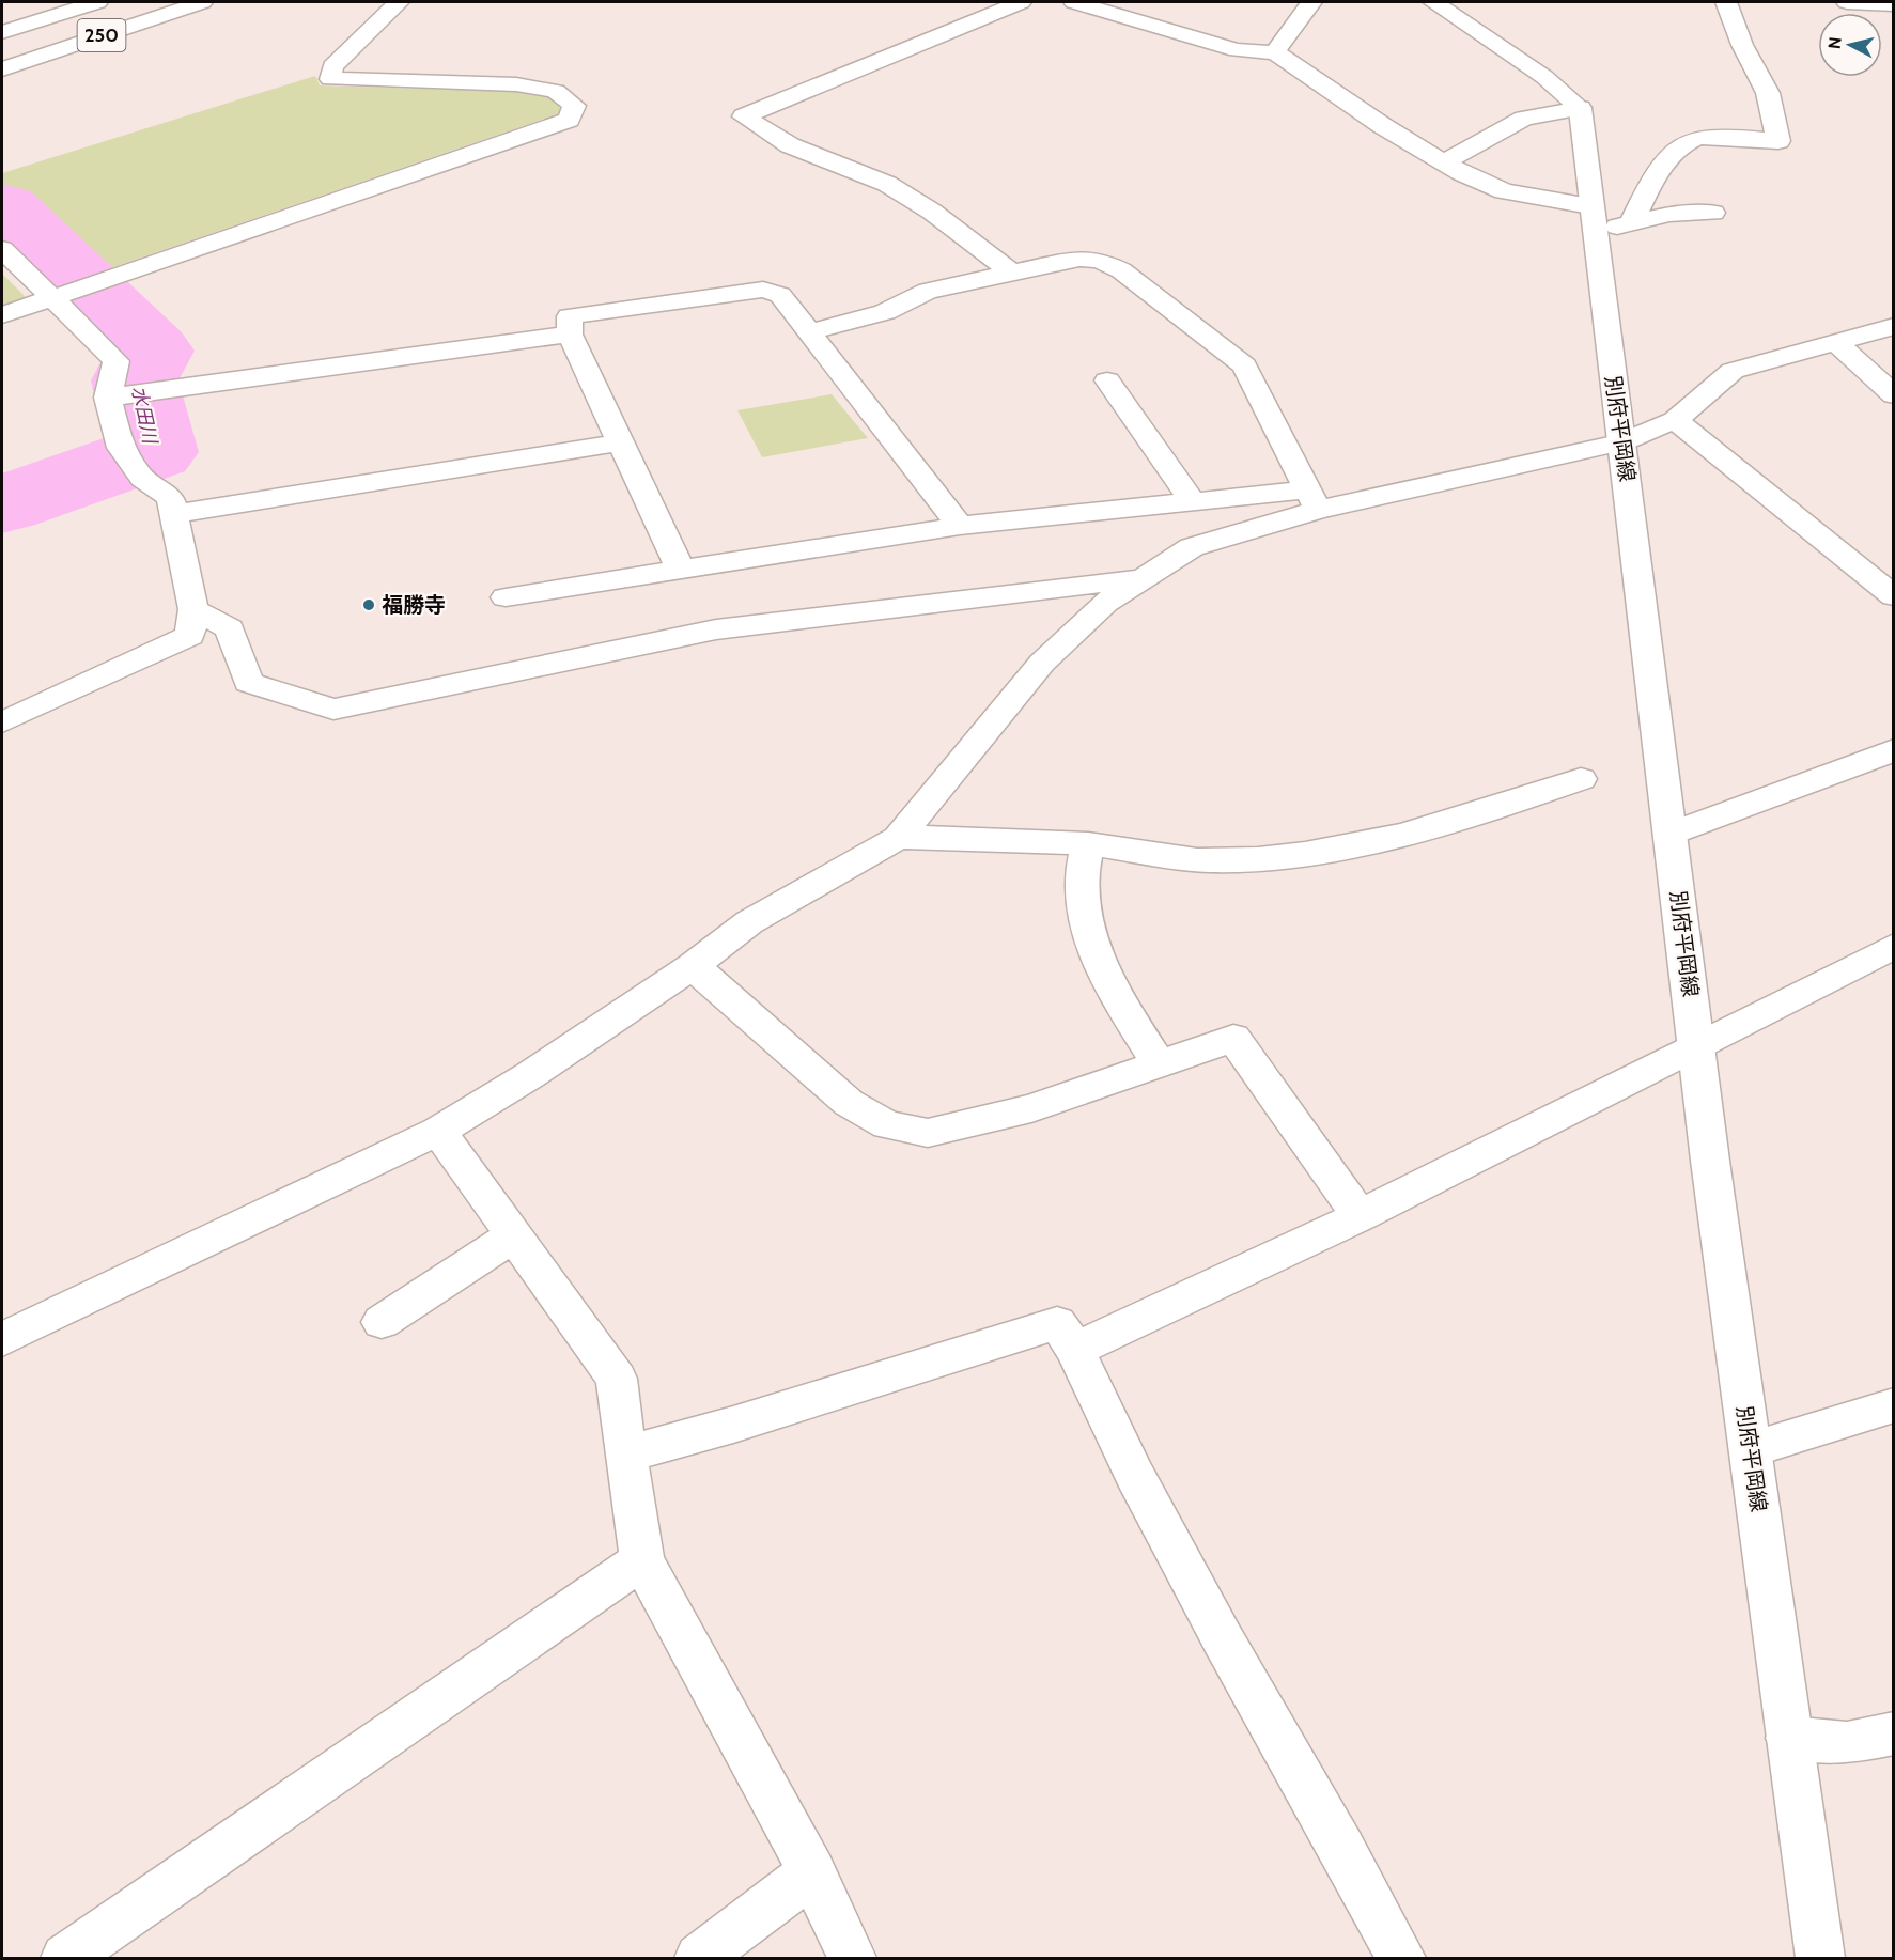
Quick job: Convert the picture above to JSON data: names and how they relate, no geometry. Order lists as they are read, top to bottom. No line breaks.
{"streets":{"main road":["250","別府平岡線"]},"water":["水田川"],"places":["福勝寺"],"north":"left"}
